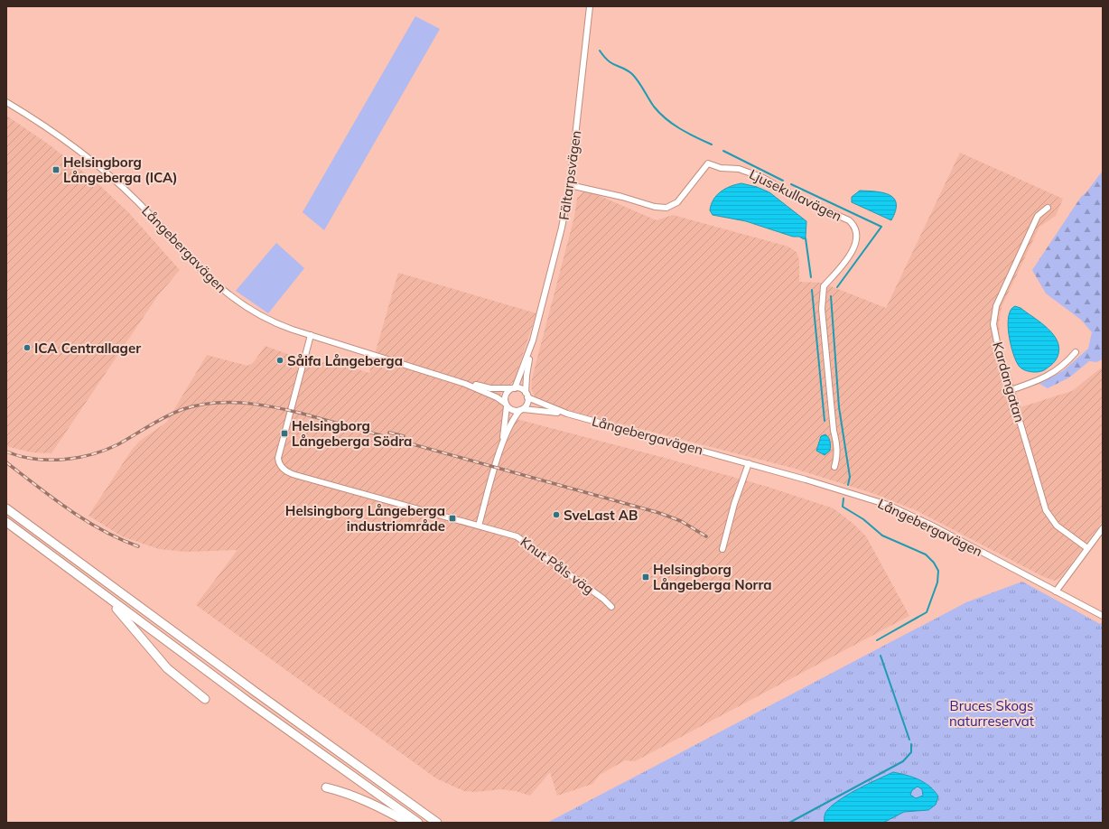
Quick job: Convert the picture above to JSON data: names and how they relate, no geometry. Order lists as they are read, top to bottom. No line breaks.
{"streets":{"street":["Fältarpsvägen","Ljusekullavägen","Långebergavägen","Kardangatan","Knut Påls väg"]},"crossings":[["Fältarpsvägen","Ljusekullavägen"],["Fältarpsvägen","Långebergavägen"],["Långebergavägen","Knut Påls väg"]],"parks":["Bruces Skogs naturreservat"],"places":{"transit":["Helsingborg Långeberga (ICA)","Helsingborg Långeberga Södra","Helsingborg Långeberga industriområde","Helsingborg Långeberga Norra"],"other":["ICA Centrallager","Såifa Långeberga","SveLast AB"]}}
